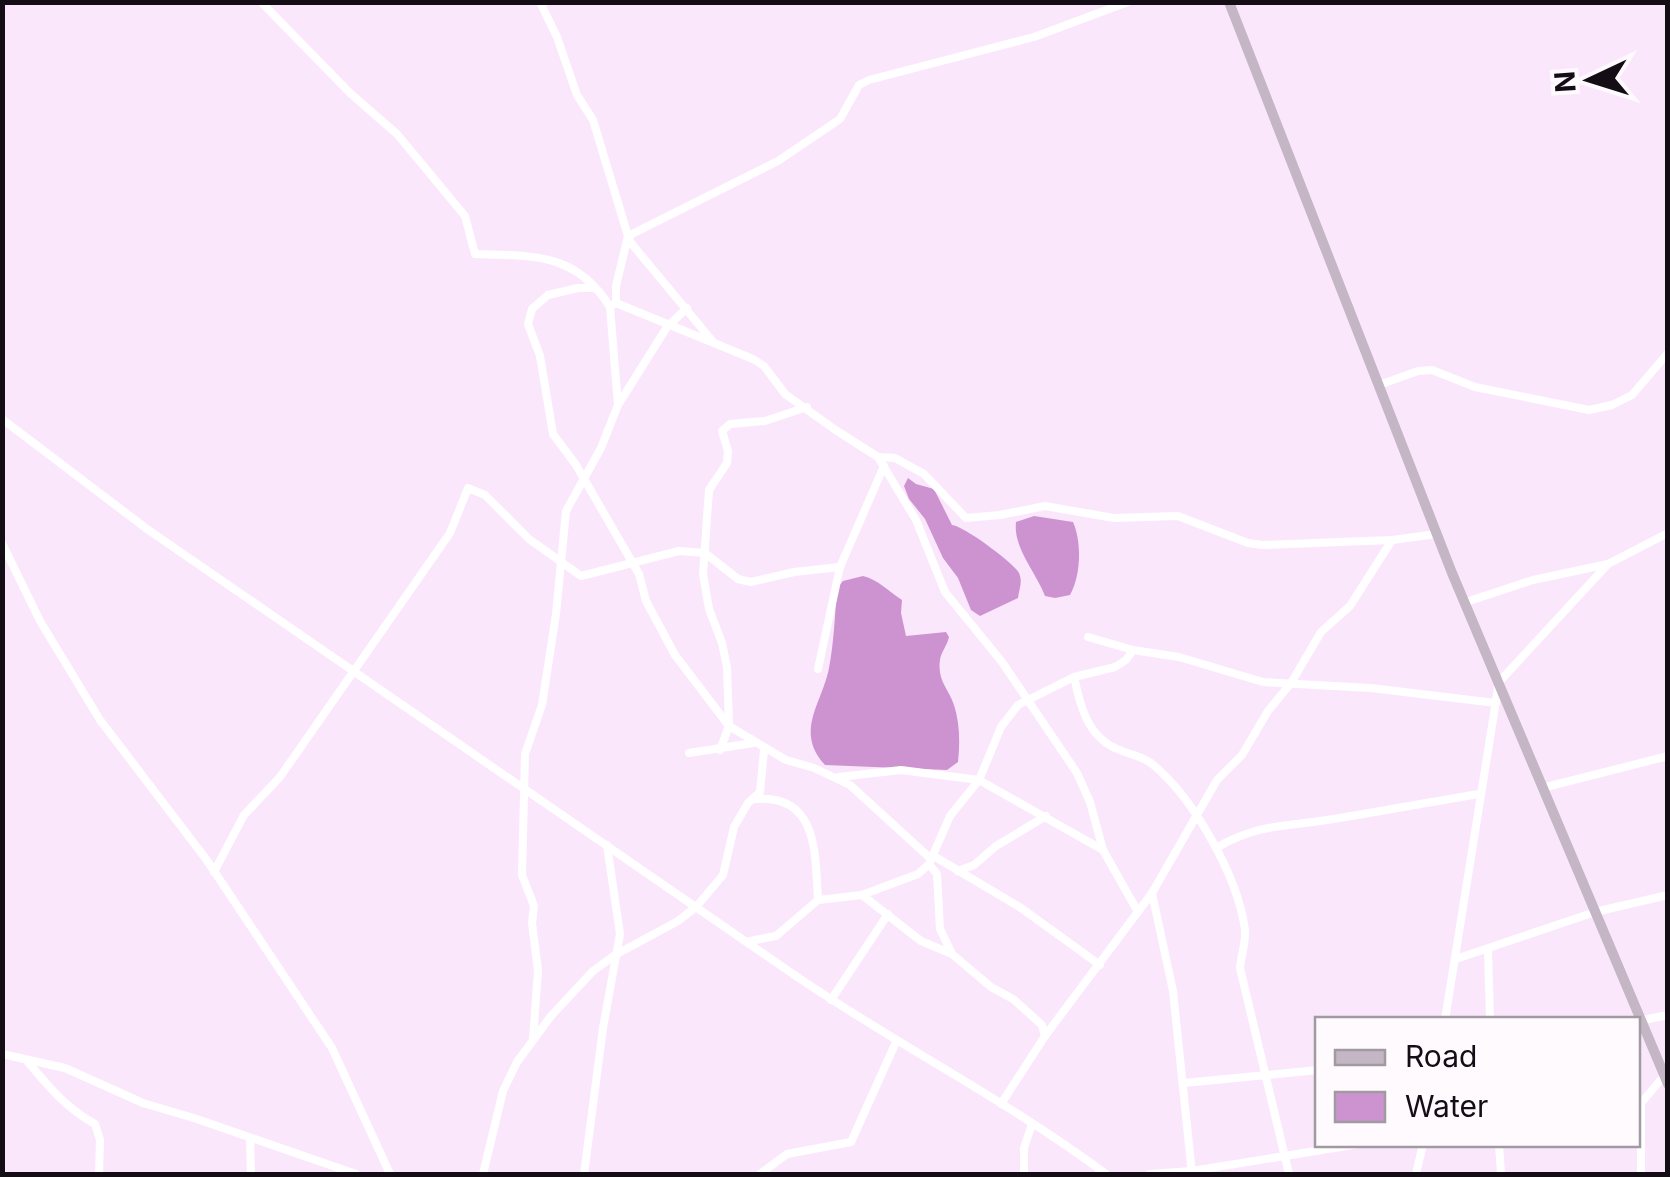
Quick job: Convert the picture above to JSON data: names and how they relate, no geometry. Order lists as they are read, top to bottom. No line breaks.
{"legend":["Road","Water"],"north":"left"}
